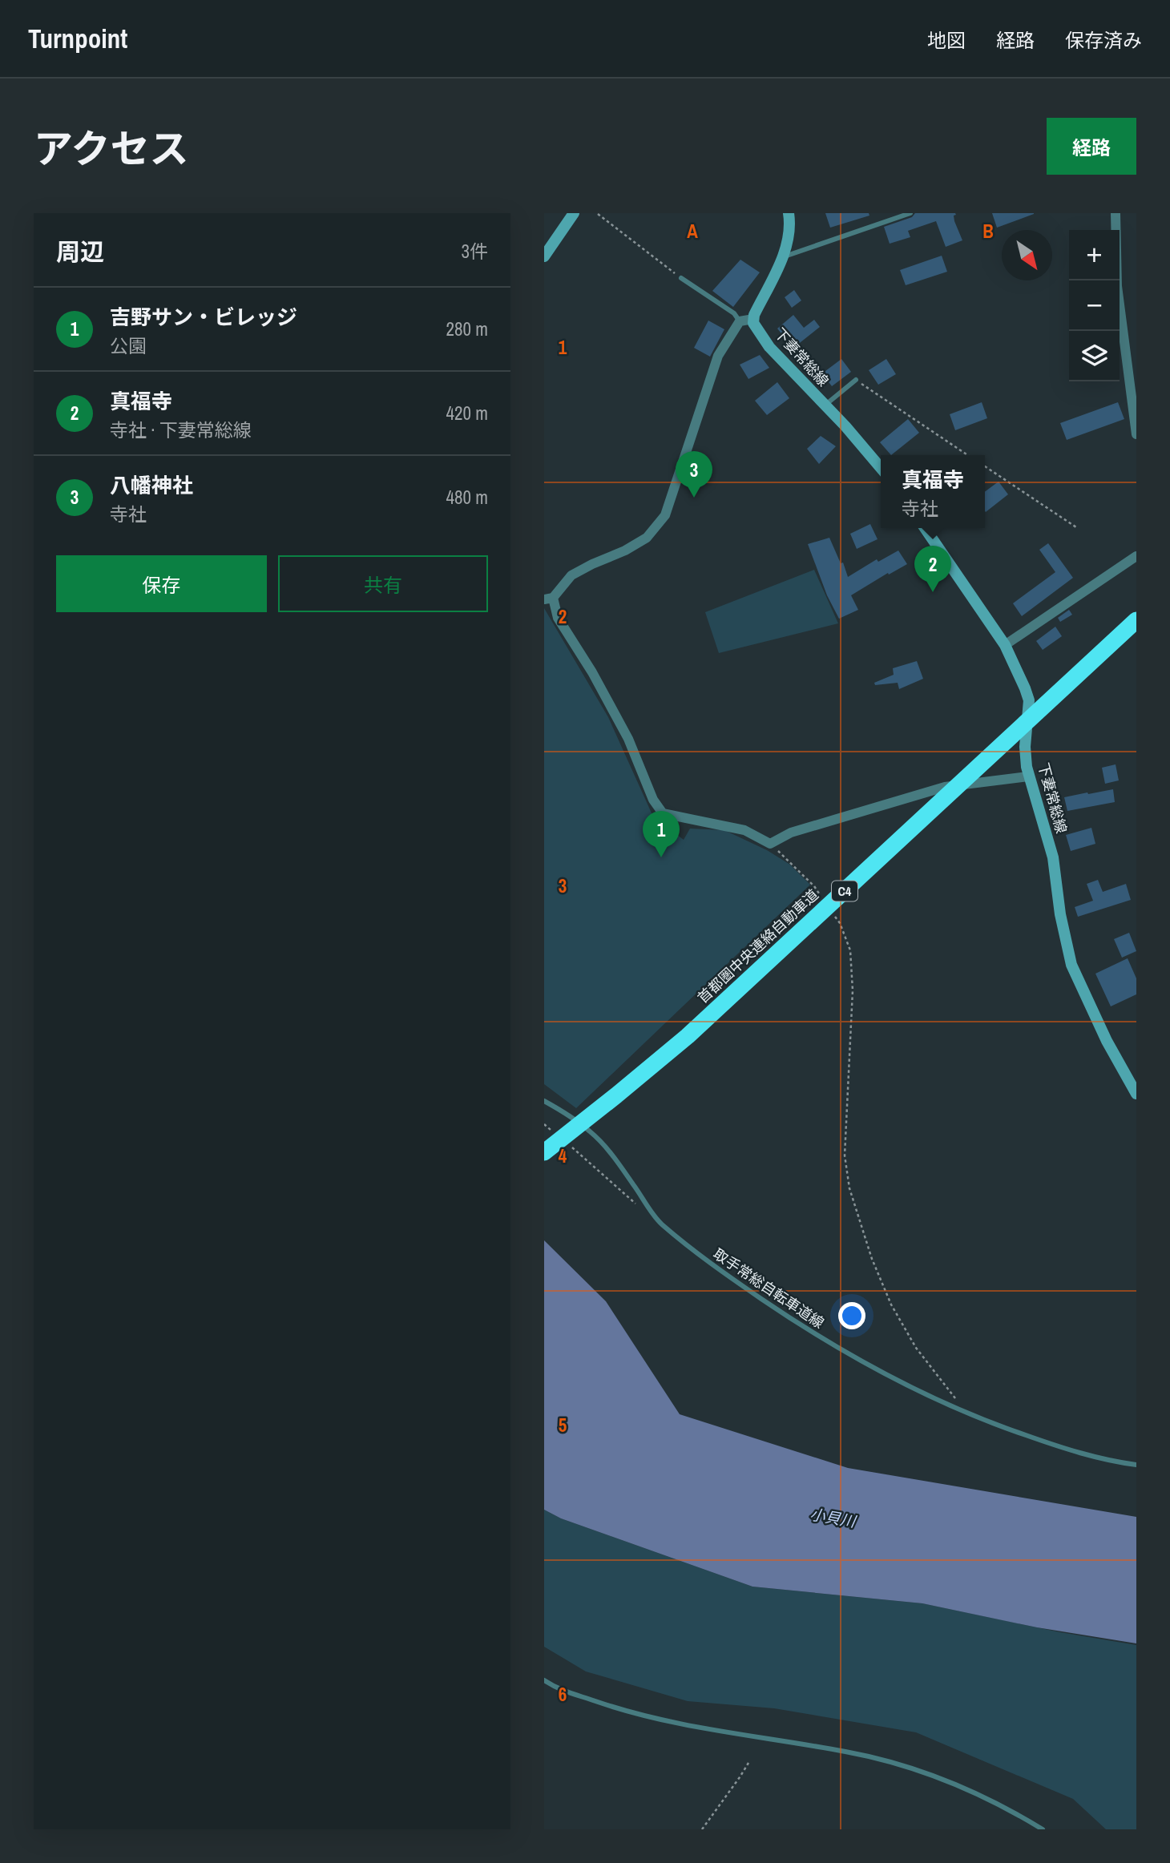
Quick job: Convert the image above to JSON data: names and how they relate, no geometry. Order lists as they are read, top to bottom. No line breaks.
{"streets":{"highway":["C4","首都圏中央連絡自動車道"],"main road":["下妻常総線"],"lane":["取手常総自転車道線"]},"water":["小貝川"],"north":"bottom right","page":{"header":"Turnpoint","nav":["地図","経路","保存済み"],"title":"アクセス","buttons":["経路",["保存","共有"]],"heading":["周辺","3件"],"map_buttons":["+","−"],"list":[{"mark":"1","name":"吉野サン・ビレッジ","note":"公園","value":"280 m"},{"mark":"2","name":"真福寺","note":"寺社 · 下妻常総線","value":"420 m"},{"mark":"3","name":"八幡神社","note":"寺社","value":"480 m"}],"pins":["3","2","1"],"popup":["真福寺","寺社"]},"grid":{"columns":["A","B"],"rows":["1","2","3","4","5","6"]}}
